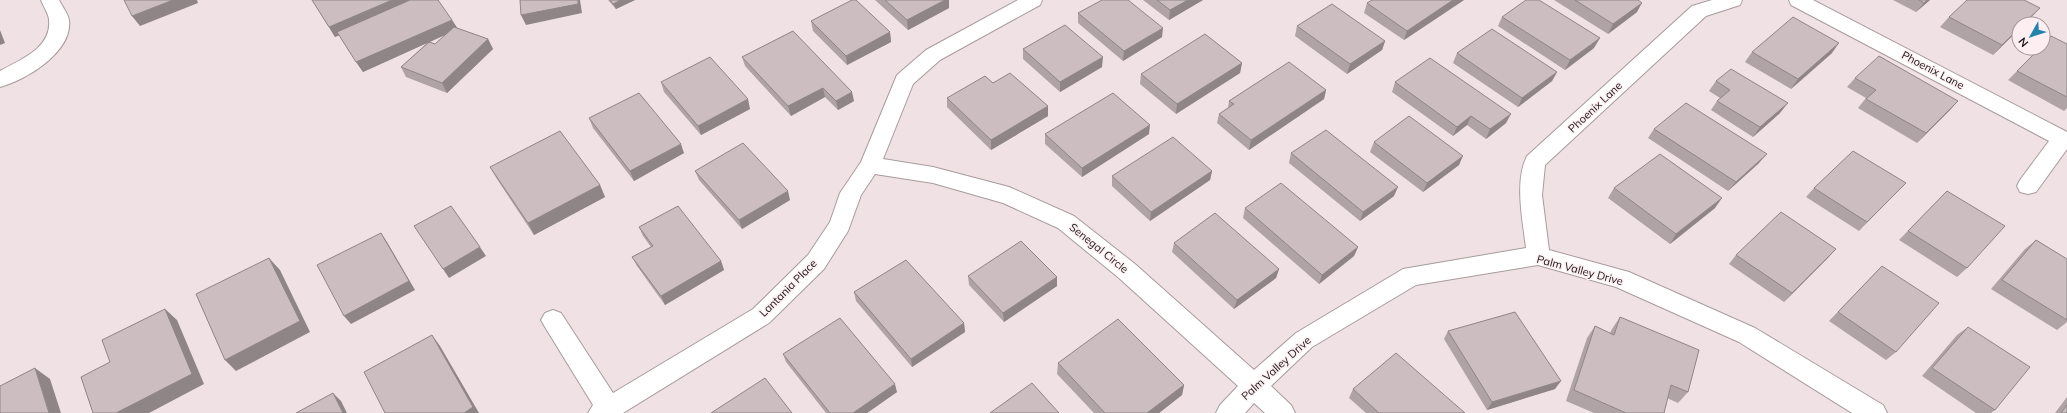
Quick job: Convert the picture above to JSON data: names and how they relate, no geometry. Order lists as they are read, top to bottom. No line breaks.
{"streets":{"street":["Phoenix Lane","Senegal Circle","Palm Valley Drive","Lantania Place"]},"crossings":[["Phoenix Lane","Palm Valley Drive"],["Senegal Circle","Palm Valley Drive"],["Senegal Circle","Lantania Place"]],"north":"bottom left"}
